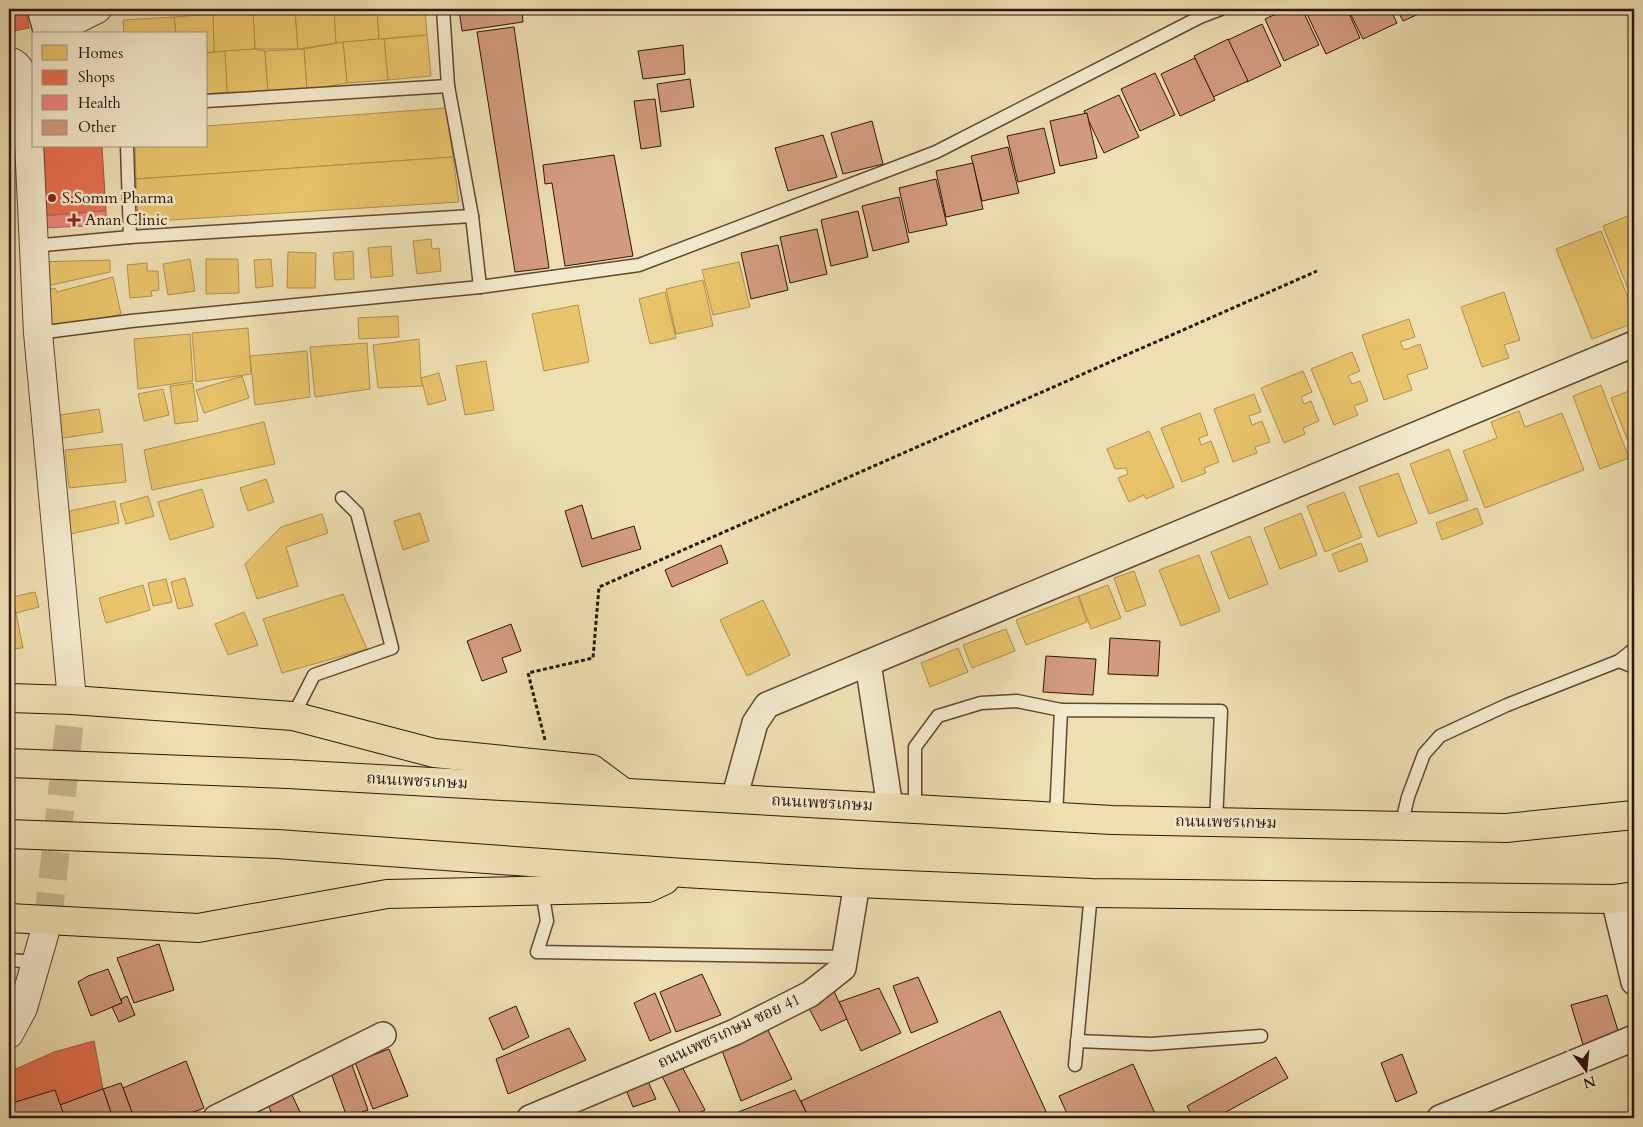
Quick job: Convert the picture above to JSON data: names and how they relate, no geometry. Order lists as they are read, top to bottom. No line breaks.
{"streets":{"highway":["ถนนเพชรเกษม"],"street":["ถนนเพชรเกษม ซอย 41"]},"places":{"other":["S.Somm Pharma"],"health":["Anan Clinic"]},"legend":["Homes","Shops","Health","Other"],"north":"bottom"}
